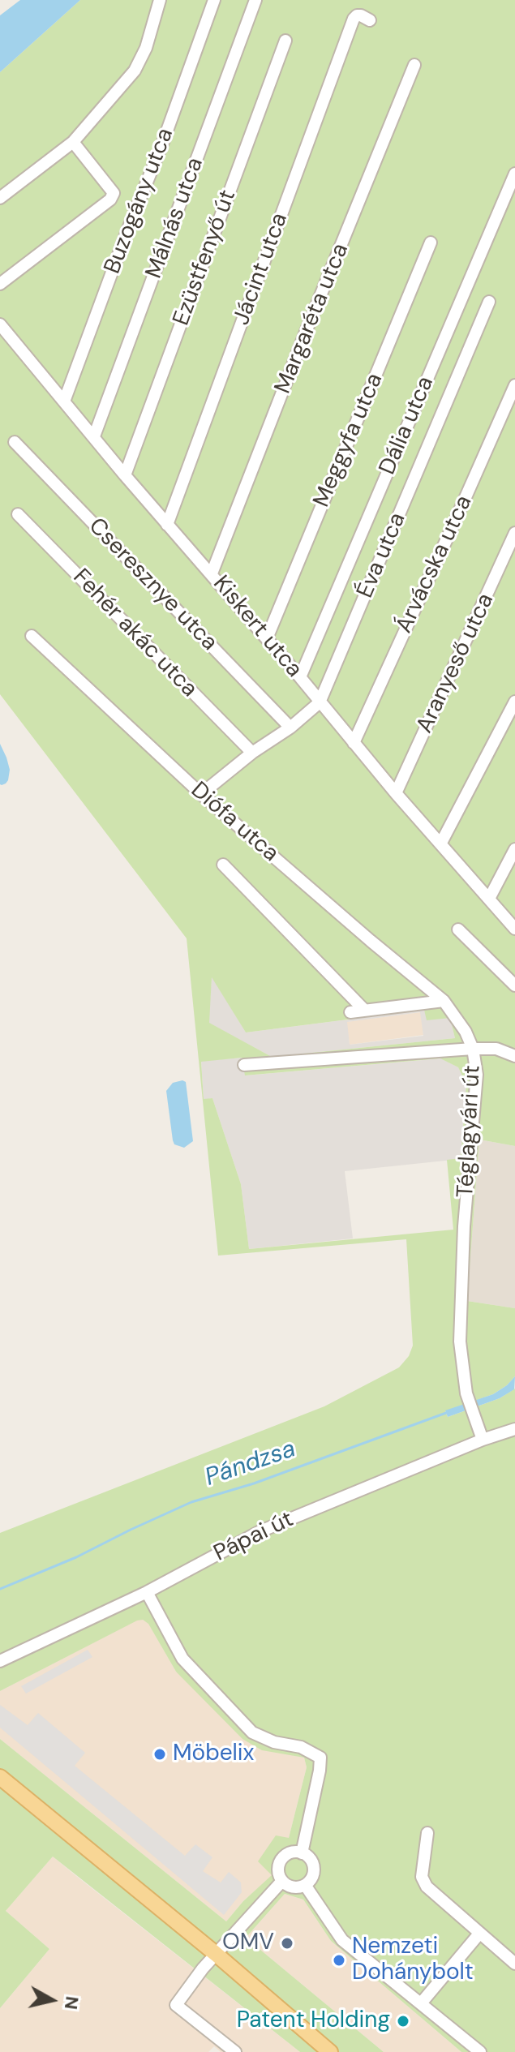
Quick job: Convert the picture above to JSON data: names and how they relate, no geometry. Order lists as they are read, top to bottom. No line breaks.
{"streets":{"street":["Buzogány utca","Málnás utca","Ezüstfenyő út","Jácint utca","Margaréta utca","Dália utca","Meggyfa utca","Éva utca","Árvácska utca","Cseresznye utca","Kiskert utca","Fehér akác utca","Aranyeső utca","Diófa utca","Téglagyári út","Pápai út"]},"crossings":[["Buzogány utca","Kiskert utca"],["Málnás utca","Kiskert utca"],["Ezüstfenyő út","Kiskert utca"],["Jácint utca","Kiskert utca"],["Margaréta utca","Kiskert utca"],["Dália utca","Kiskert utca"],["Meggyfa utca","Kiskert utca"],["Éva utca","Kiskert utca"],["Árvácska utca","Kiskert utca"],["Kiskert utca","Aranyeső utca"],["Diófa utca","Téglagyári út"],["Téglagyári út","Pápai út"]],"water":["Pándzsa"],"places":["Möbelix","OMV","Nemzeti Dohánybolt","Patent Holding"],"north":"right"}
